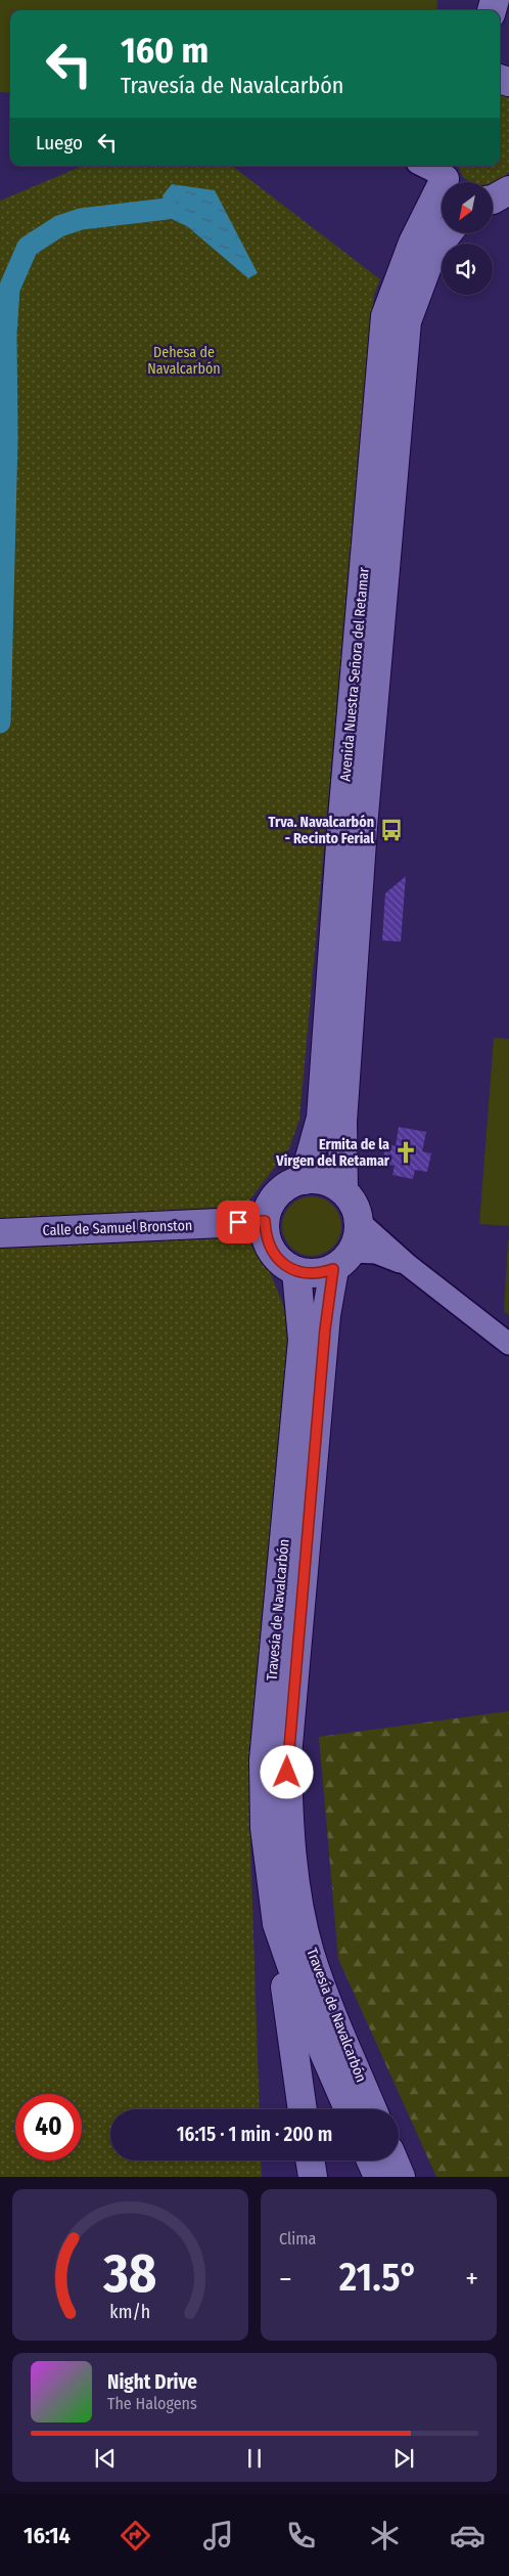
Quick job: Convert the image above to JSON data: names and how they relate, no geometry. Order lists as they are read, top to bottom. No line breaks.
{"streets":{"street":["Avenida Nuestra Señora del Retamar","Calle de Samuel Bronston","Travesía de Navalcarbón"]},"crossings":[["Avenida Nuestra Señora del Retamar","Calle de Samuel Bronston"],["Avenida Nuestra Señora del Retamar","Travesía de Navalcarbón"],["Calle de Samuel Bronston","Travesía de Navalcarbón"]],"parks":["Dehesa de Navalcarbón"],"places":{"bus stop":["Trva. Navalcarbón - Recinto Ferial"],"church":["Ermita de la Virgen del Retamar"]},"north":"bottom left","page":{"turn":["160 m","Travesía de Navalcarbón"],"then":"Luego","limit":"40","trip":"16:15 · 1 min · 200 m","tile":"Clima","heat":["−","21.5°","+"],"song":["Night Drive","The Halogens"],"tabs":"16:14","gauge":["38","km/h"]}}
